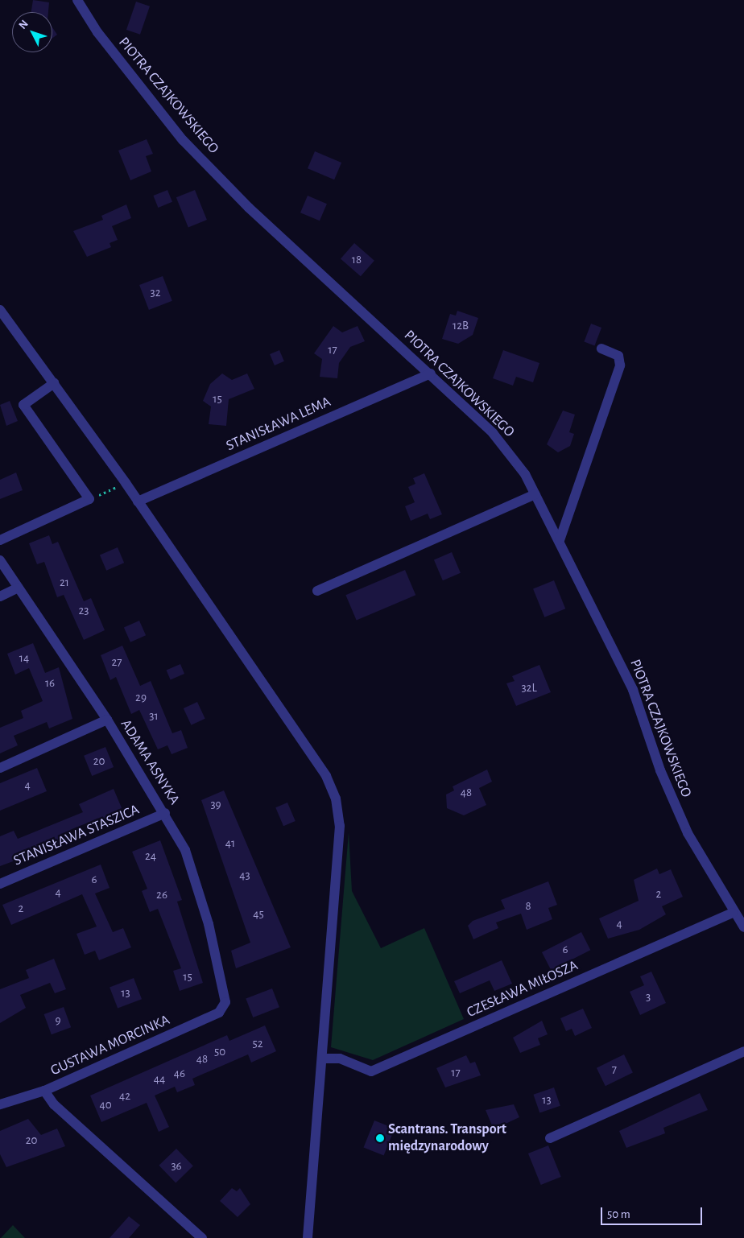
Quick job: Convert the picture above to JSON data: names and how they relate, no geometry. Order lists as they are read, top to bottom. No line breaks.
{"streets":{"street":["PIOTRA CZAJKOWSKIEGO","STANISŁAWA LEMA","ADAMA ASNYKA","STANISŁAWA STASZICA","CZESŁAWA MIŁOSZA","GUSTAWA MORCINKA"]},"crossings":[["PIOTRA CZAJKOWSKIEGO","STANISŁAWA LEMA"],["PIOTRA CZAJKOWSKIEGO","CZESŁAWA MIŁOSZA"],["ADAMA ASNYKA","STANISŁAWA STASZICA"],["ADAMA ASNYKA","GUSTAWA MORCINKA"]],"places":["Scantrans. Transport międzynarodowy"],"house_numbers":["18","32","12B","17","15","21","23","14","27","16","32L","29","31","20","4","48","39","41","24","43","6","4","2","26","8","2","45","4","6","15","13","3","9","52","50","48","7","17","46","44","42","13","40","20","36"],"scale_bar":"50 m","north":"top left"}
